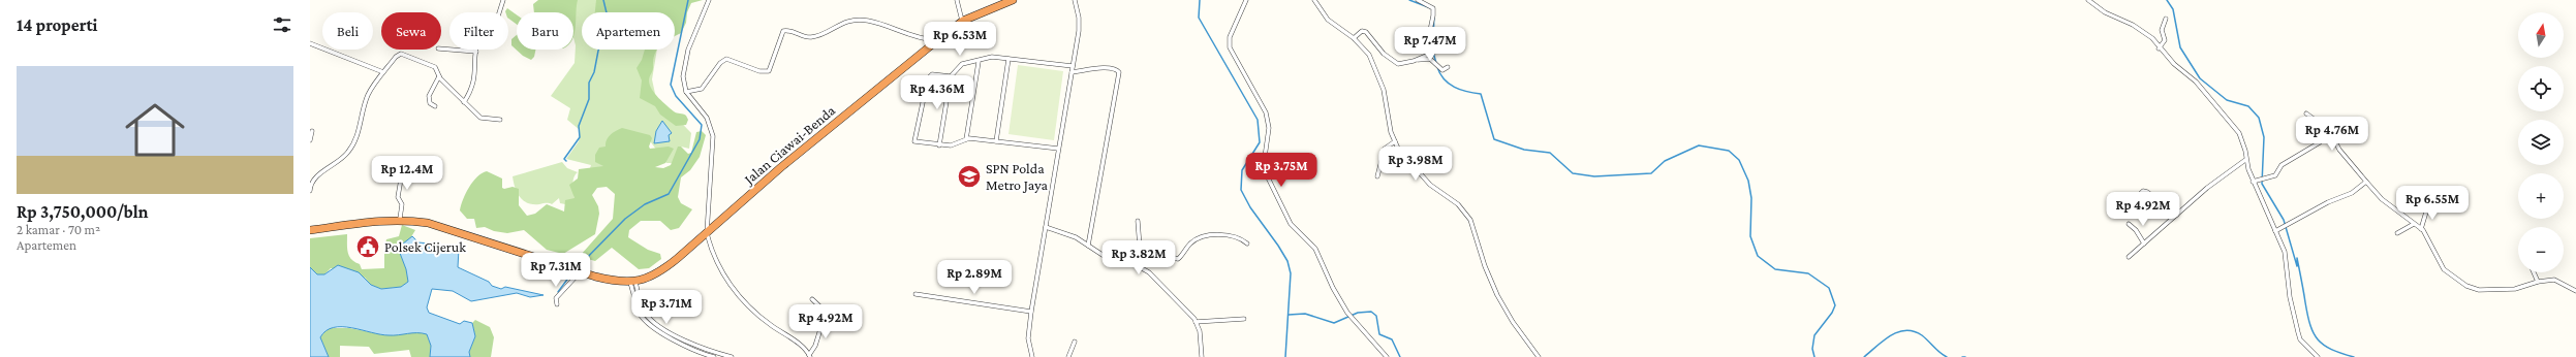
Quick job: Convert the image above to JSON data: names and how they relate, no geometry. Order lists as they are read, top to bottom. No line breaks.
{"streets":{"highway":["Jalan Ciawai-Benda"]},"places":{"school or university":["SPN Polda Metro Jaya"],"public building":["Polsek Cijeruk"]},"north":"top","page":{"heading":"14 properti","map_buttons":["+","−"],"chip":["Beli","Sewa","Filter","Baru","Apartemen"],"price":["Rp 6.53M","Rp 7.47M","Rp 4.36M","Rp 4.76M","Rp 3.98M","Rp 3.75M","Rp 12.4M","Rp 6.55M","Rp 4.92M","Rp 3.82M","Rp 7.31M","Rp 2.89M","Rp 3.71M","Rp 4.92M"],"list":[{"name":"Rp 3,750,000/bln","note":"2 kamar · 70 m² · Apartemen"}]}}
